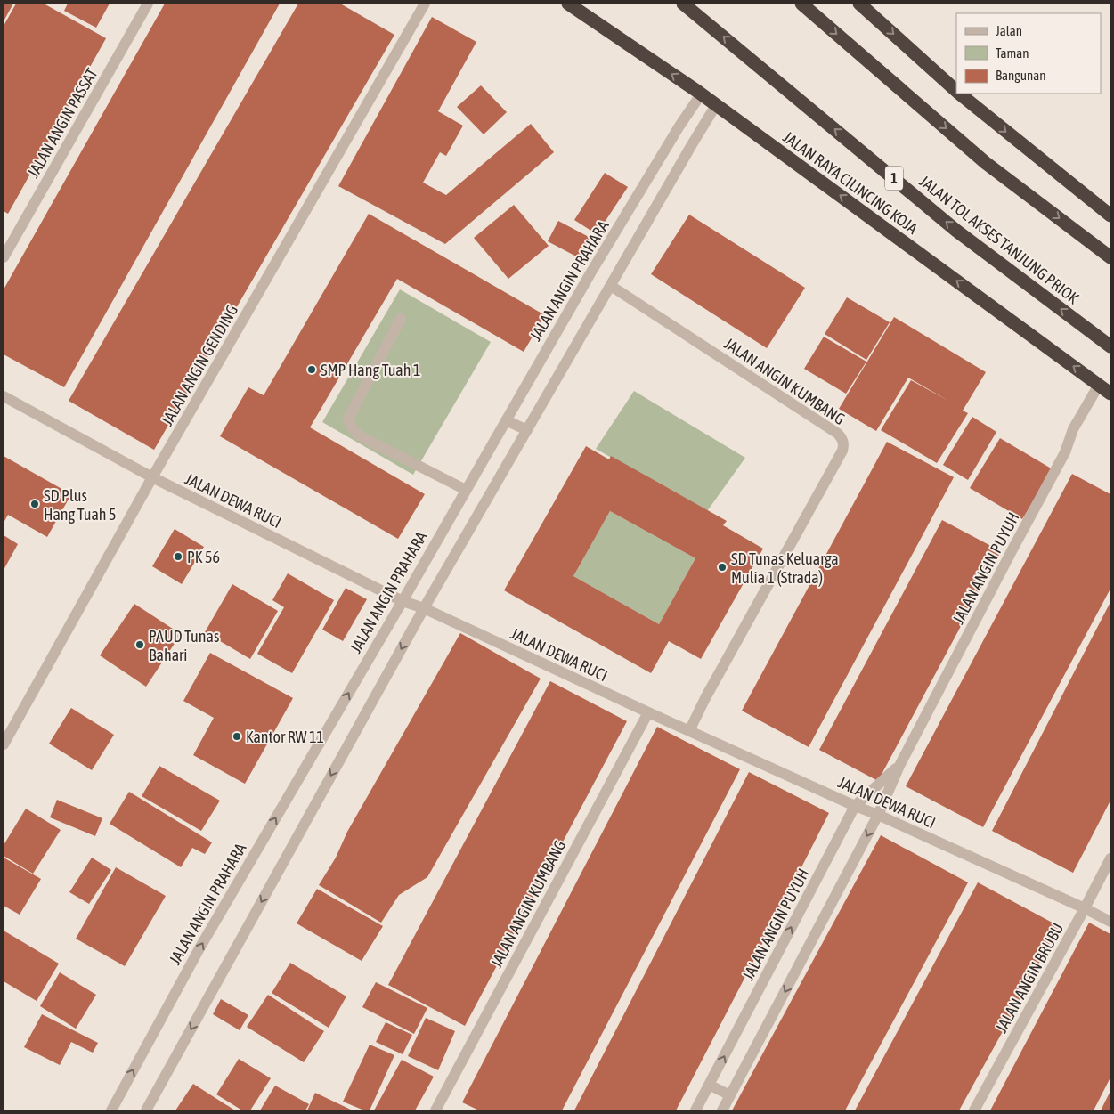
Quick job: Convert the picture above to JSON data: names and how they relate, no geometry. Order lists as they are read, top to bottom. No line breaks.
{"streets":{"highway":["1","JALAN RAYA CILINCING KOJA","JALAN TOL AKSES TANJUNG PRIOK"],"street":["JALAN ANGIN PASSAT","JALAN ANGIN PRAHARA","JALAN ANGIN GENDING","JALAN ANGIN KUMBANG","JALAN DEWA RUCI","JALAN ANGIN PUYUH","JALAN ANGIN BRUBU"]},"crossings":[["JALAN RAYA CILINCING KOJA","JALAN ANGIN PRAHARA"],["JALAN RAYA CILINCING KOJA","JALAN ANGIN PUYUH"],["JALAN ANGIN PRAHARA","JALAN DEWA RUCI"],["JALAN ANGIN GENDING","JALAN DEWA RUCI"],["JALAN ANGIN KUMBANG","JALAN DEWA RUCI"],["JALAN DEWA RUCI","JALAN ANGIN PUYUH"],["JALAN DEWA RUCI","JALAN ANGIN BRUBU"]],"places":["SMP Hang Tuah 1","SD Plus Hang Tuah 5","PK 56","SD Tunas Keluarga Mulia 1 (Strada)","PAUD Tunas Bahari","Kantor RW 11"],"legend":["Jalan","Taman","Bangunan"]}
